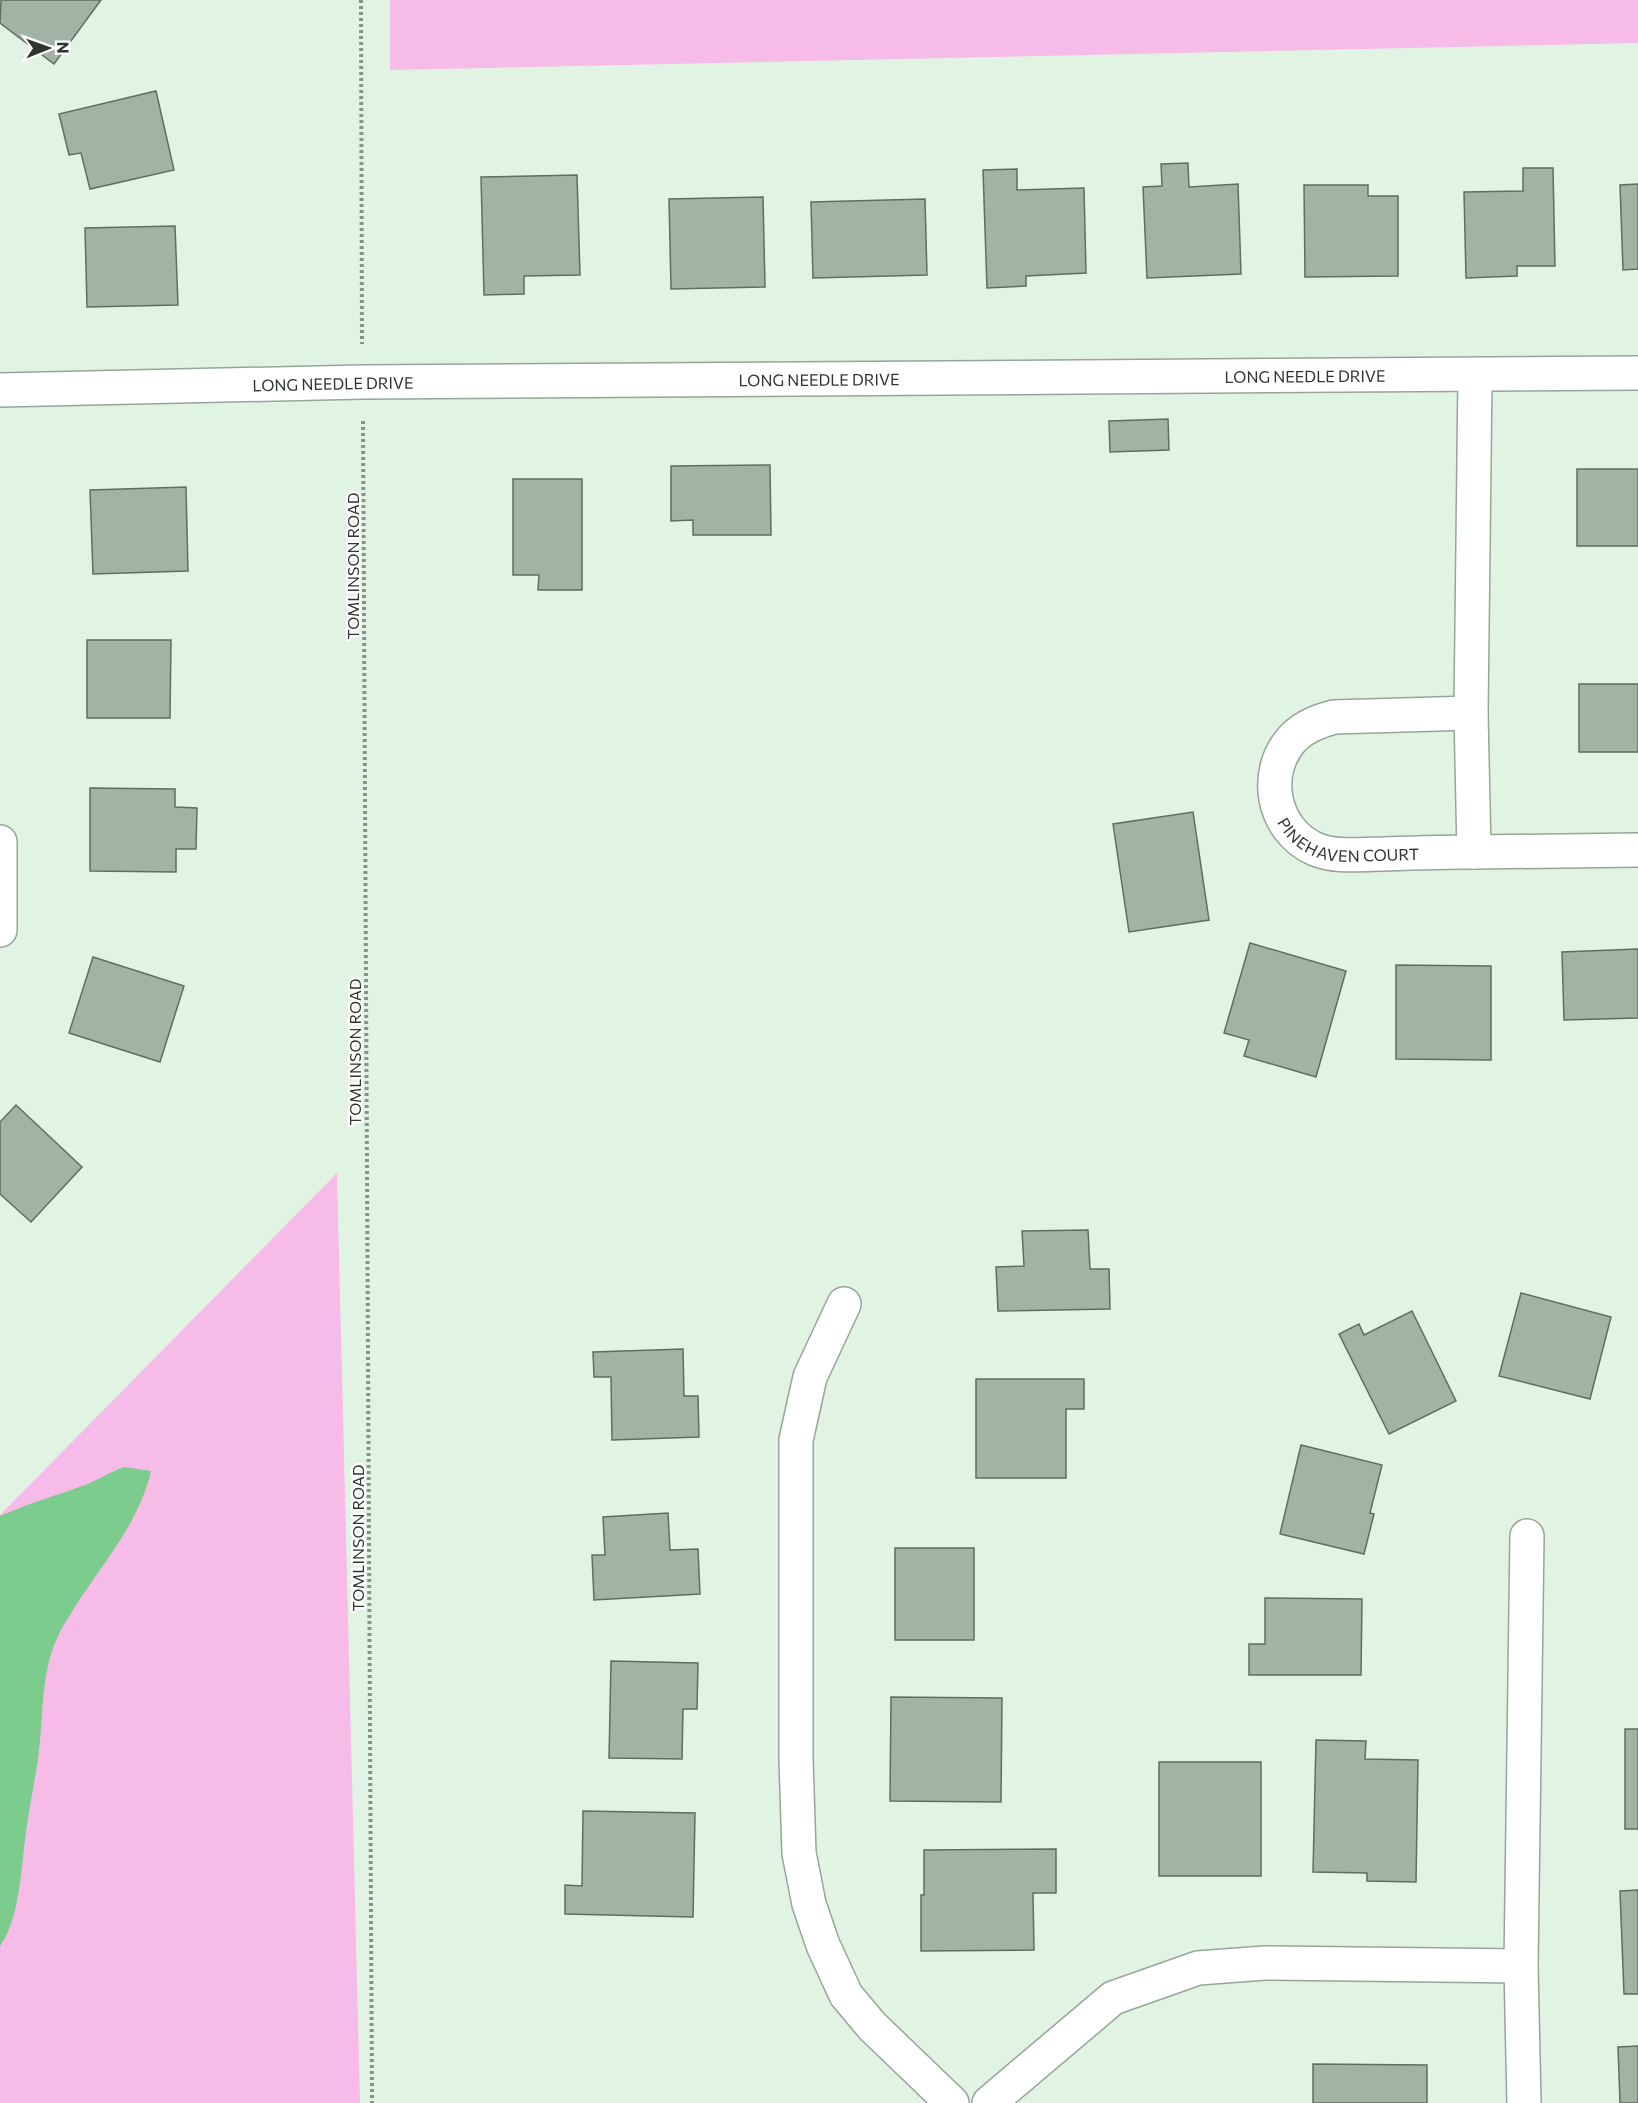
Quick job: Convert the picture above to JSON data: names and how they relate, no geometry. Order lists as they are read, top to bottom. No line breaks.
{"streets":{"street":["LONG NEEDLE DRIVE","PINEHAVEN COURT"],"path":["TOMLINSON ROAD"]},"crossings":[["LONG NEEDLE DRIVE","TOMLINSON ROAD"]],"north":"right"}
